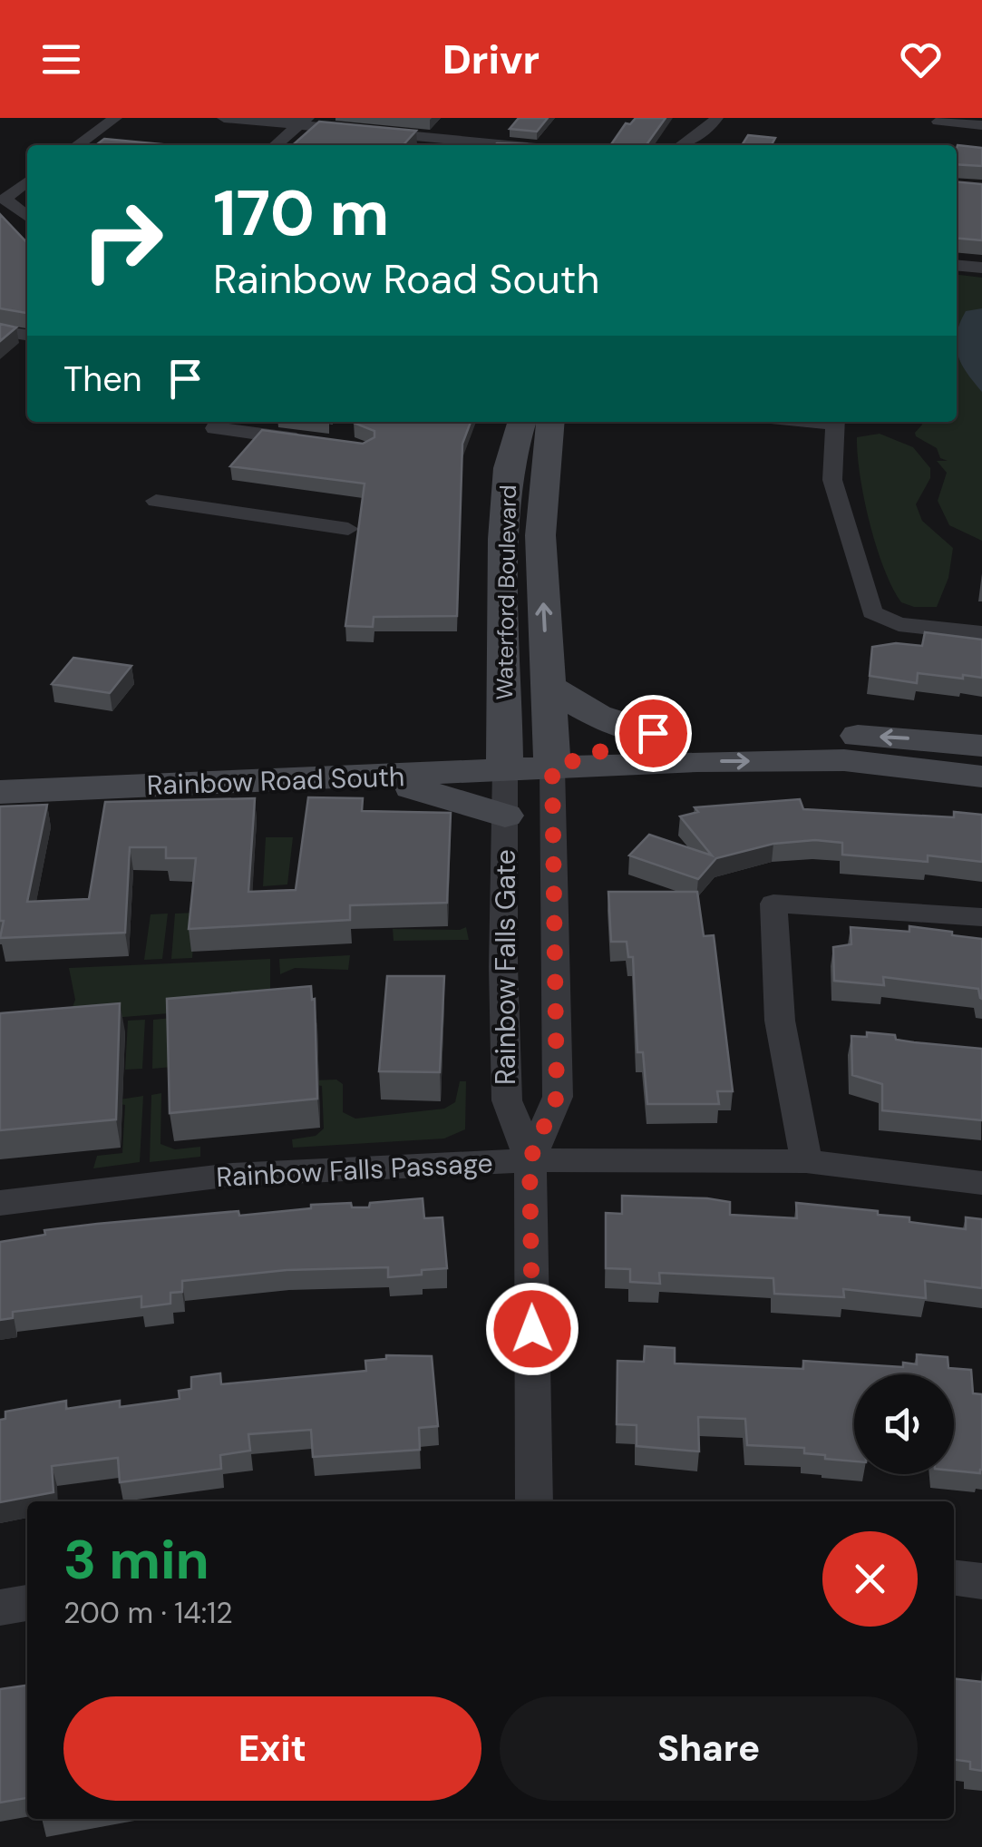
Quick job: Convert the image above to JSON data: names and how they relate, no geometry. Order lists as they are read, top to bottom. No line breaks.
{"streets":{"main road":["Waterford Boulevard","Rainbow Road South"],"street":["Rainbow Falls Gate","Rainbow Falls Passage"]},"crossings":[["Waterford Boulevard","Rainbow Road South"],["Waterford Boulevard","Rainbow Falls Gate"],["Rainbow Road South","Rainbow Falls Gate"],["Rainbow Falls Gate","Rainbow Falls Passage"]],"page":{"header":"Drivr","turn":["170 m","Rainbow Road South"],"then":"Then","heading":["3 min","200 m · 14:12"],"buttons":["Exit","Share"]}}
